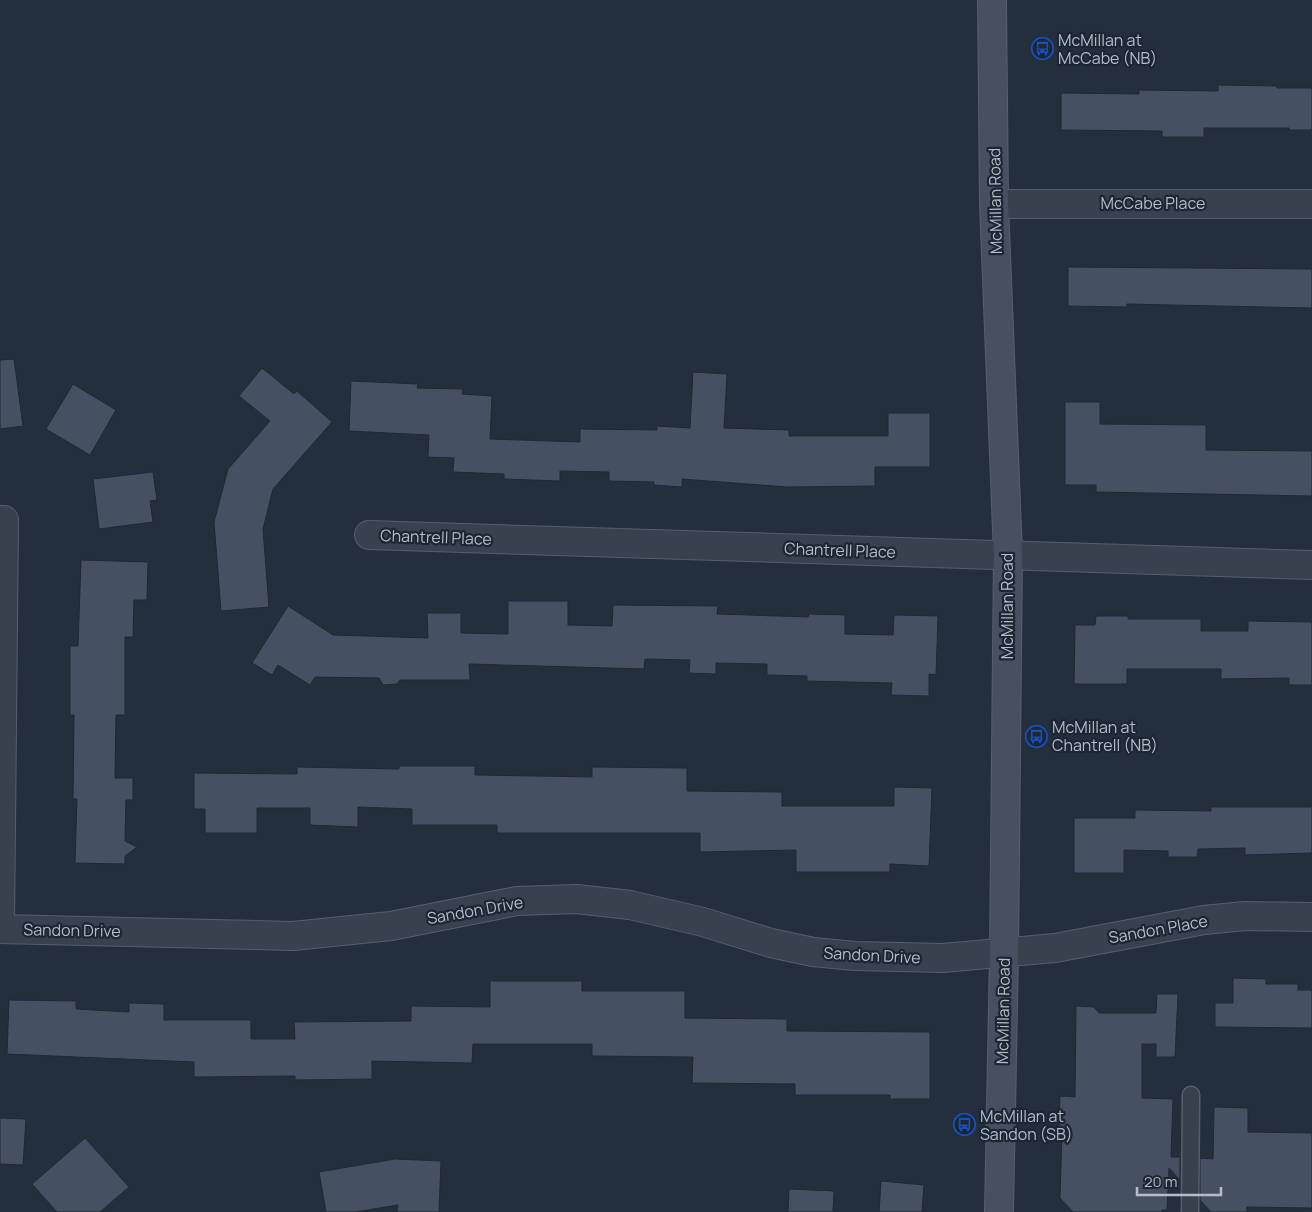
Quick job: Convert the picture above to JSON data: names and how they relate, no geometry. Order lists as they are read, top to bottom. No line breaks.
{"streets":{"main road":["McMillan Road"],"street":["McCabe Place","Chantrell Place","Sandon Drive","Sandon Place"]},"crossings":[["McMillan Road","McCabe Place"],["McMillan Road","Chantrell Place"],["McMillan Road","Sandon Drive"],["McMillan Road","Sandon Place"],["Sandon Drive","Sandon Place"]],"places":{"bus stop":["McMillan at McCabe (NB)","McMillan at Chantrell (NB)","McMillan at Sandon (SB)"]},"scale_bar":"20 m"}
